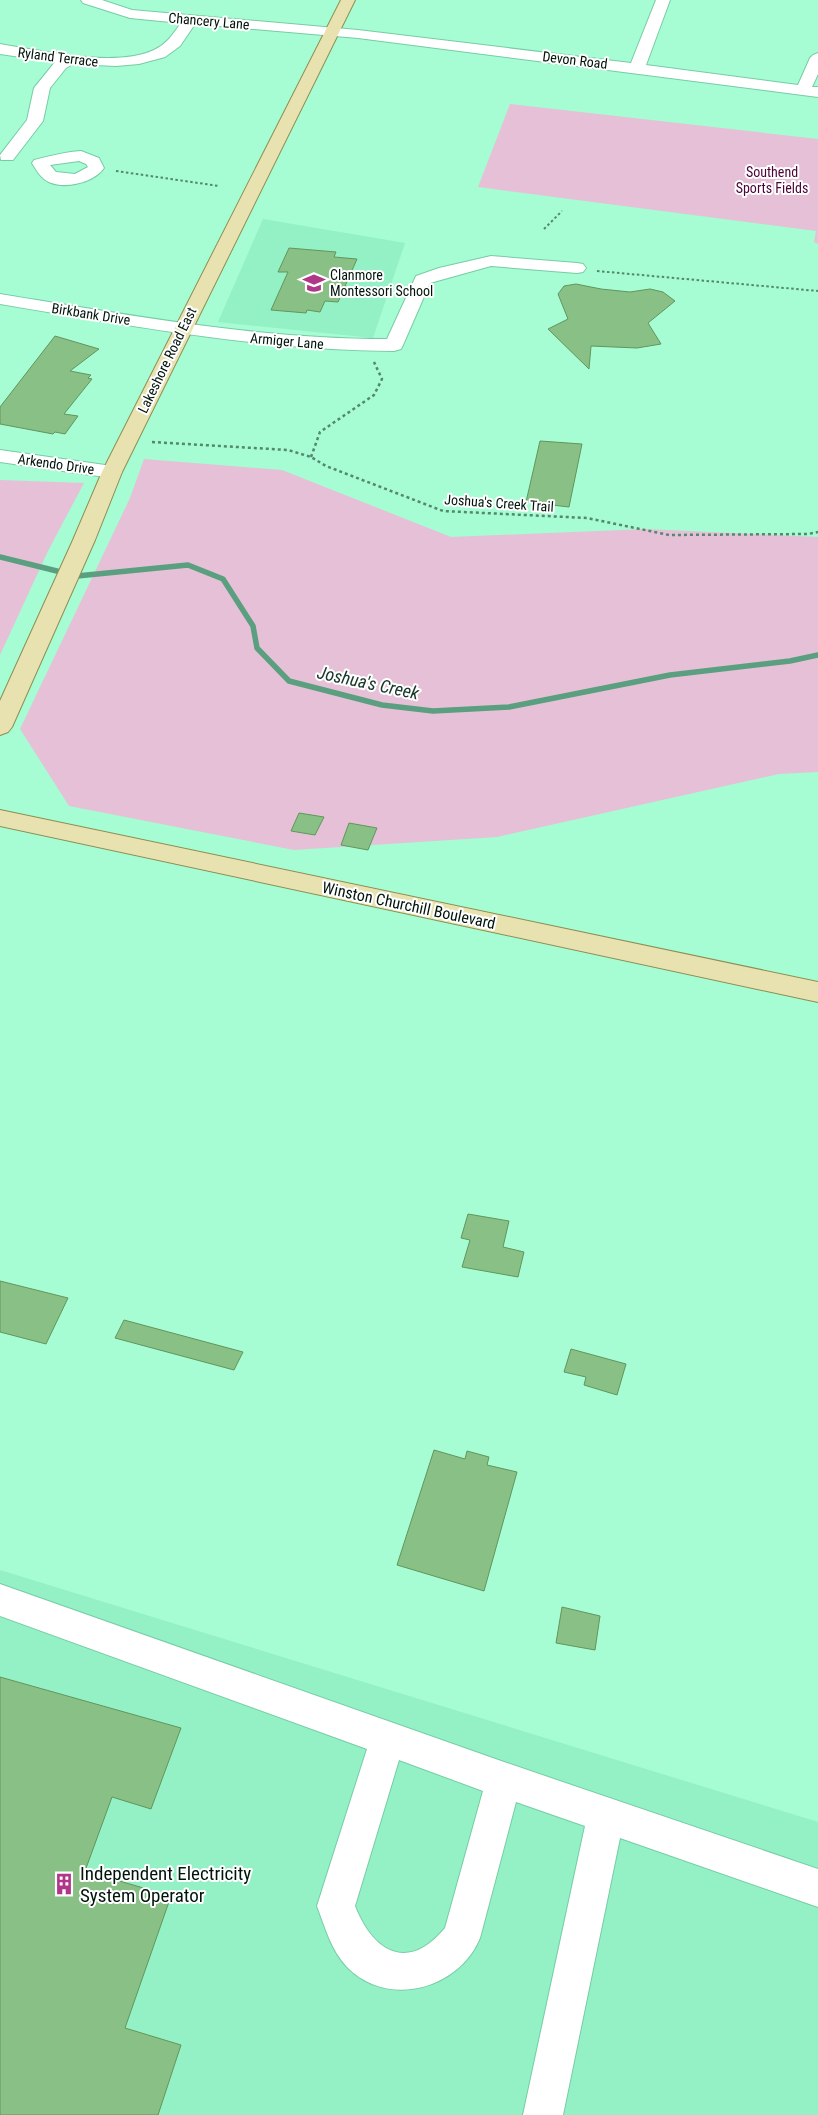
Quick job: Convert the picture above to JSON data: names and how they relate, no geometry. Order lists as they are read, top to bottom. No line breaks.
{"streets":{"main road":["Lakeshore Road East","Winston Churchill Boulevard"],"street":["Chancery Lane","Ryland Terrace","Devon Road","Birkbank Drive","Armiger Lane","Arkendo Drive"],"path":["Joshua's Creek Trail"]},"crossings":[["Chancery Lane","Ryland Terrace"],["Chancery Lane","Devon Road"],["Chancery Lane","Lakeshore Road East"],["Devon Road","Lakeshore Road East"],["Birkbank Drive","Armiger Lane"],["Birkbank Drive","Lakeshore Road East"],["Armiger Lane","Lakeshore Road East"],["Lakeshore Road East","Arkendo Drive"],["Lakeshore Road East","Joshua's Creek Trail"]],"water":["Joshua's Creek"],"parks":["Southend Sports Fields"],"places":{"school or university":["Clanmore Montessori School"],"building":["Independent Electricity System Operator"]}}
